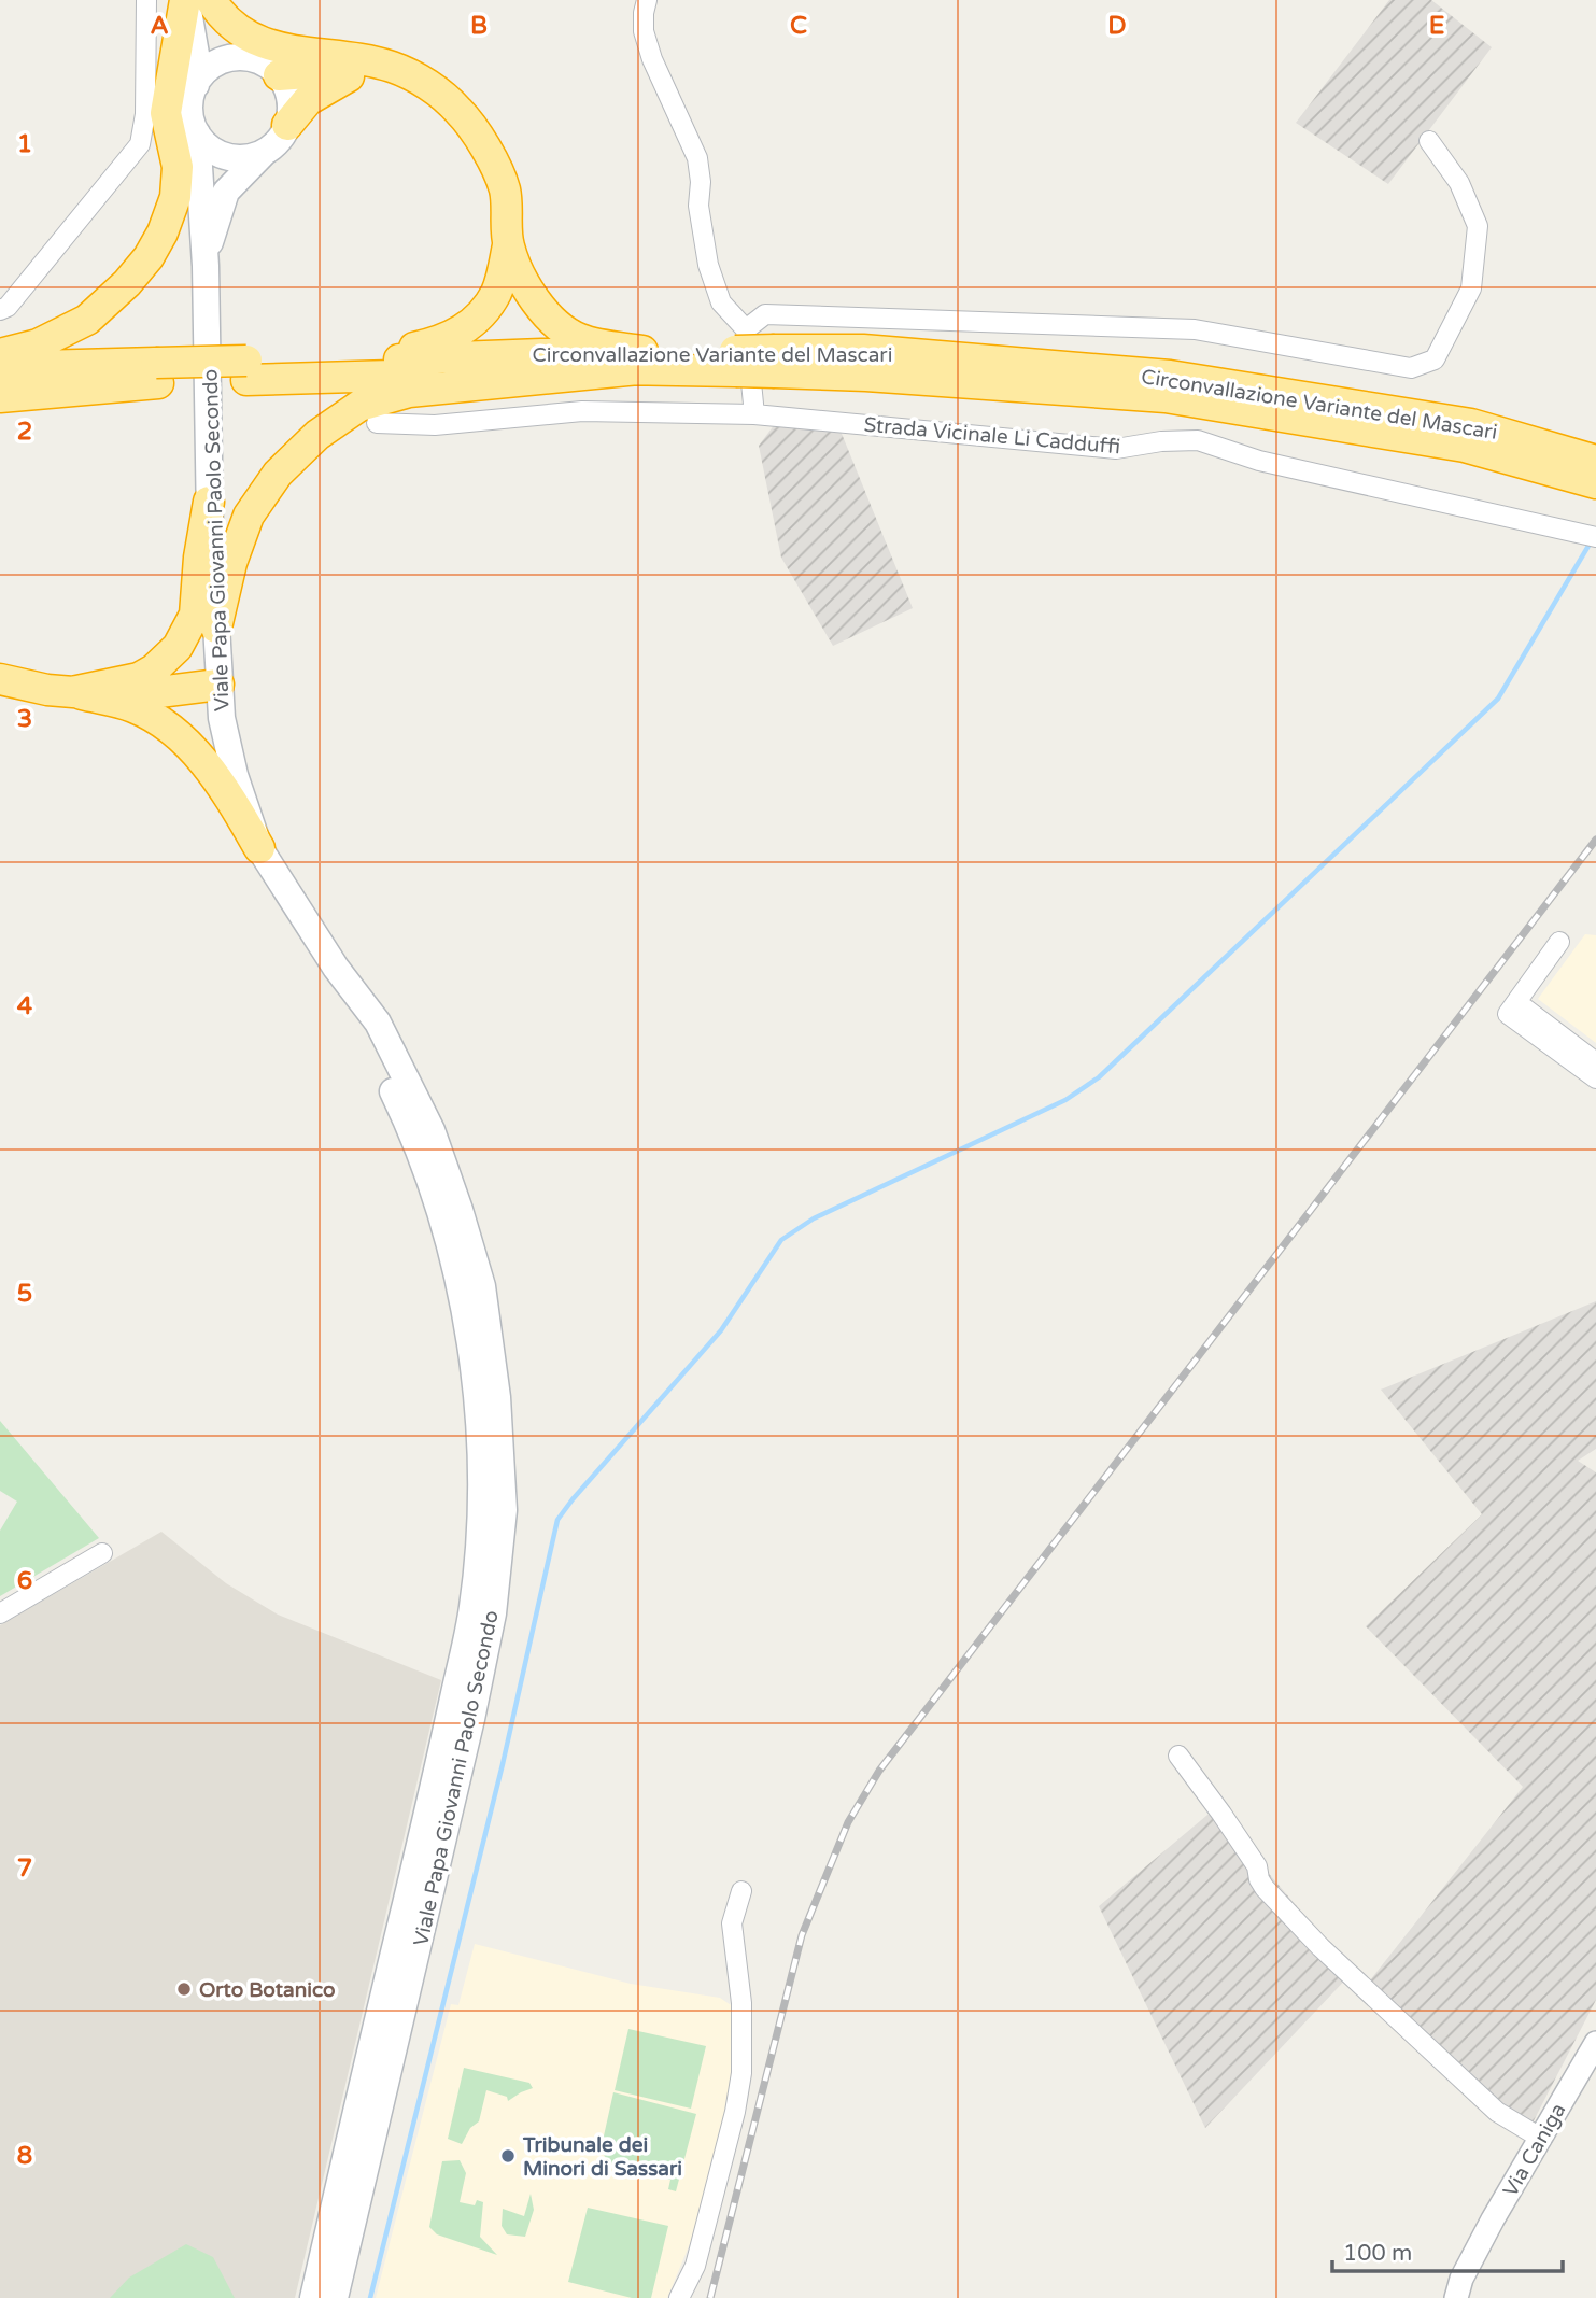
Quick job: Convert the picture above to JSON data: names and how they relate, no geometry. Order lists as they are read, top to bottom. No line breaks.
{"streets":{"highway":["Circonvallazione Variante del Mascari"],"main road":["Viale Papa Giovanni Paolo Secondo"],"street":["Strada Vicinale Li Cadduffi","Via Caniga"]},"places":["Orto Botanico","Tribunale dei Minori di Sassari"],"scale_bar":"100 m","grid":{"columns":["A","B","C","D","E"],"rows":["1","2","3","4","5","6","7","8"]}}
